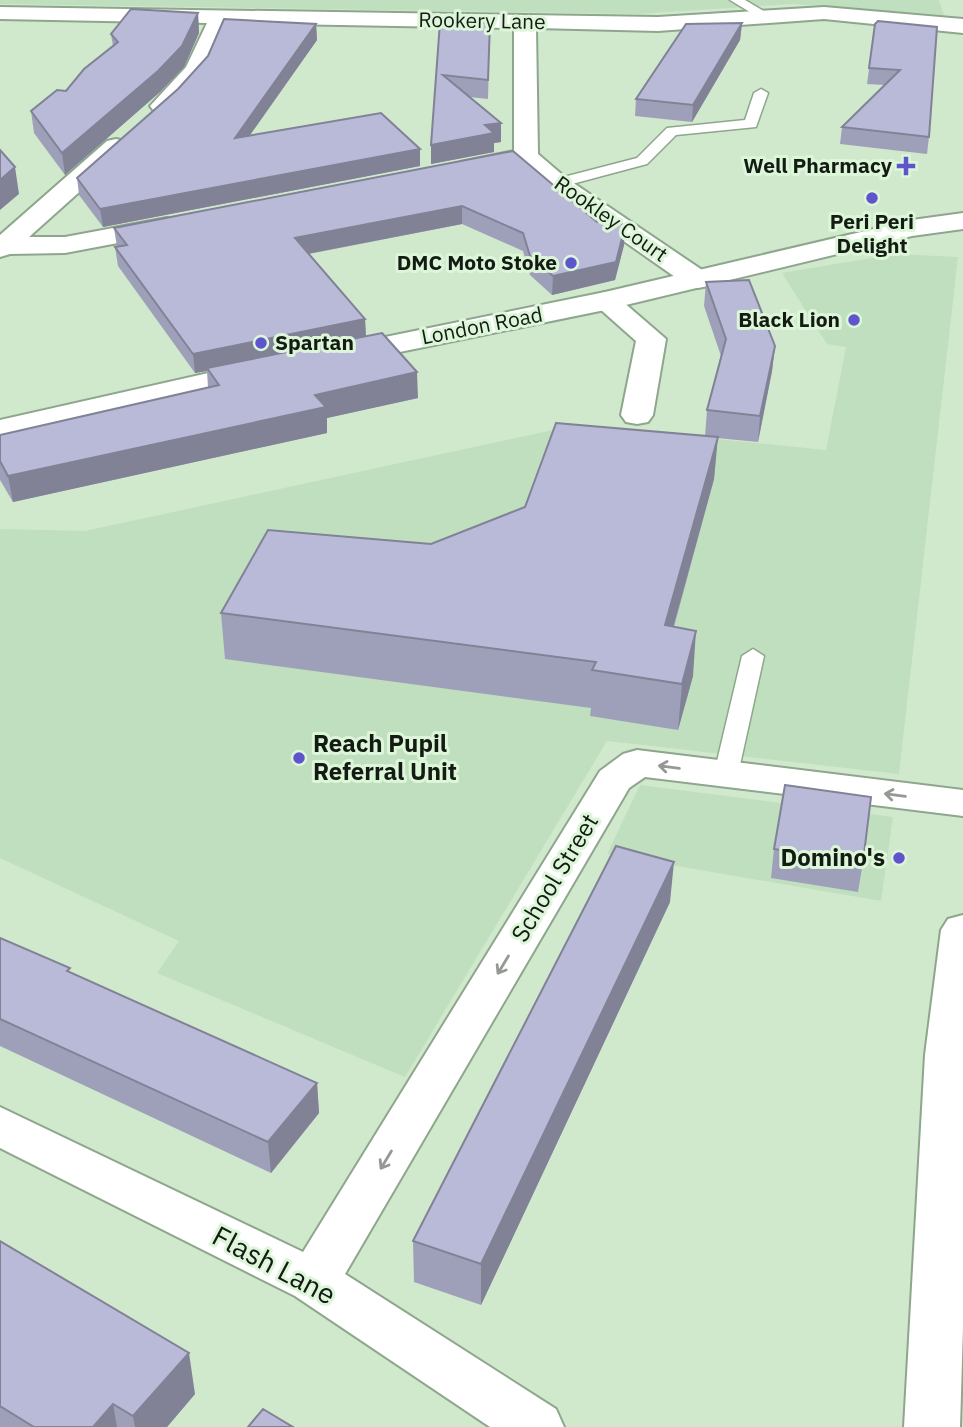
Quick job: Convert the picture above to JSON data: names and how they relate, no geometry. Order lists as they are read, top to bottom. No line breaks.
{"streets":{"main road":["Rookery Lane","Rookley Court","London Road","School Street","Flash Lane"]},"crossings":[["Rookley Court","London Road"],["School Street","Flash Lane"]],"one_way":["School Street"],"places":{"health":["Well Pharmacy"],"other":["Peri Peri Delight","DMC Moto Stoke","Black Lion","Spartan","Reach Pupil Referral Unit","Domino's"]}}
